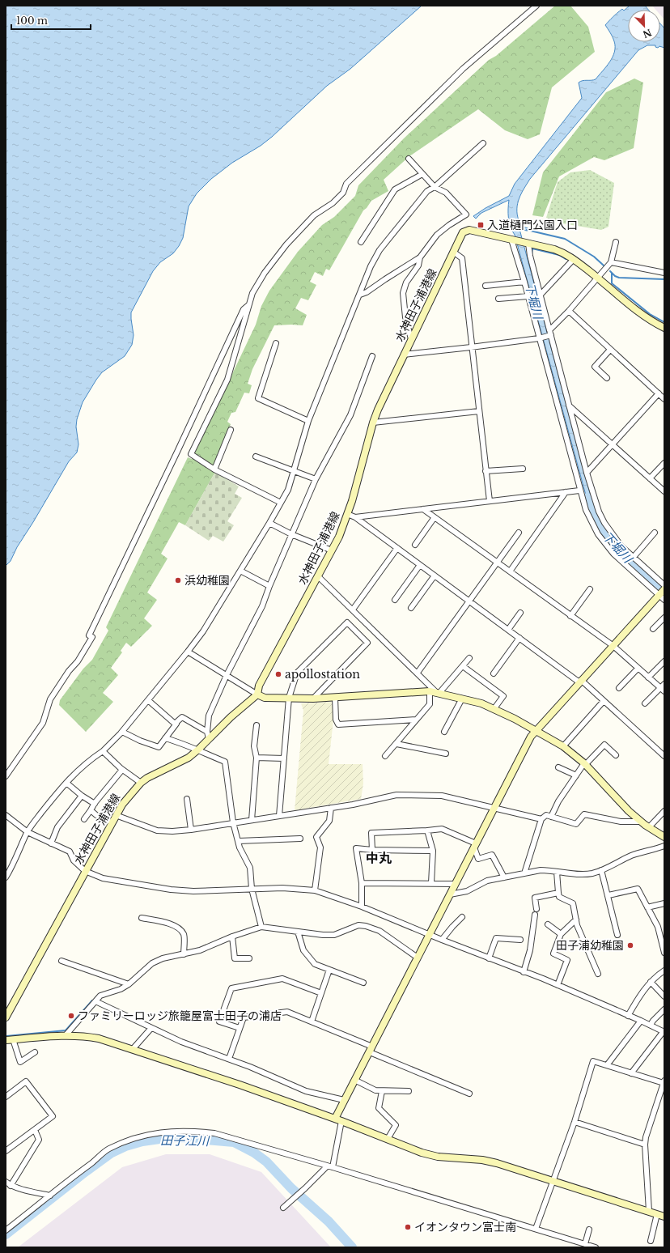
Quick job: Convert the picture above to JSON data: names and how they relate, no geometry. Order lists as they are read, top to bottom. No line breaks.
{"streets":{"street":["水神田子浦港線"]},"districts":["中丸"],"water":["下堀川","田子江川"],"places":{"transit":["入道樋門公園入口"],"other":["浜幼稚園","apollostation","田子浦幼稚園","ファミリーロッジ旅籠屋富士田子の浦店","イオンタウン富士南"]},"scale_bar":"100 m","north":"bottom right"}
